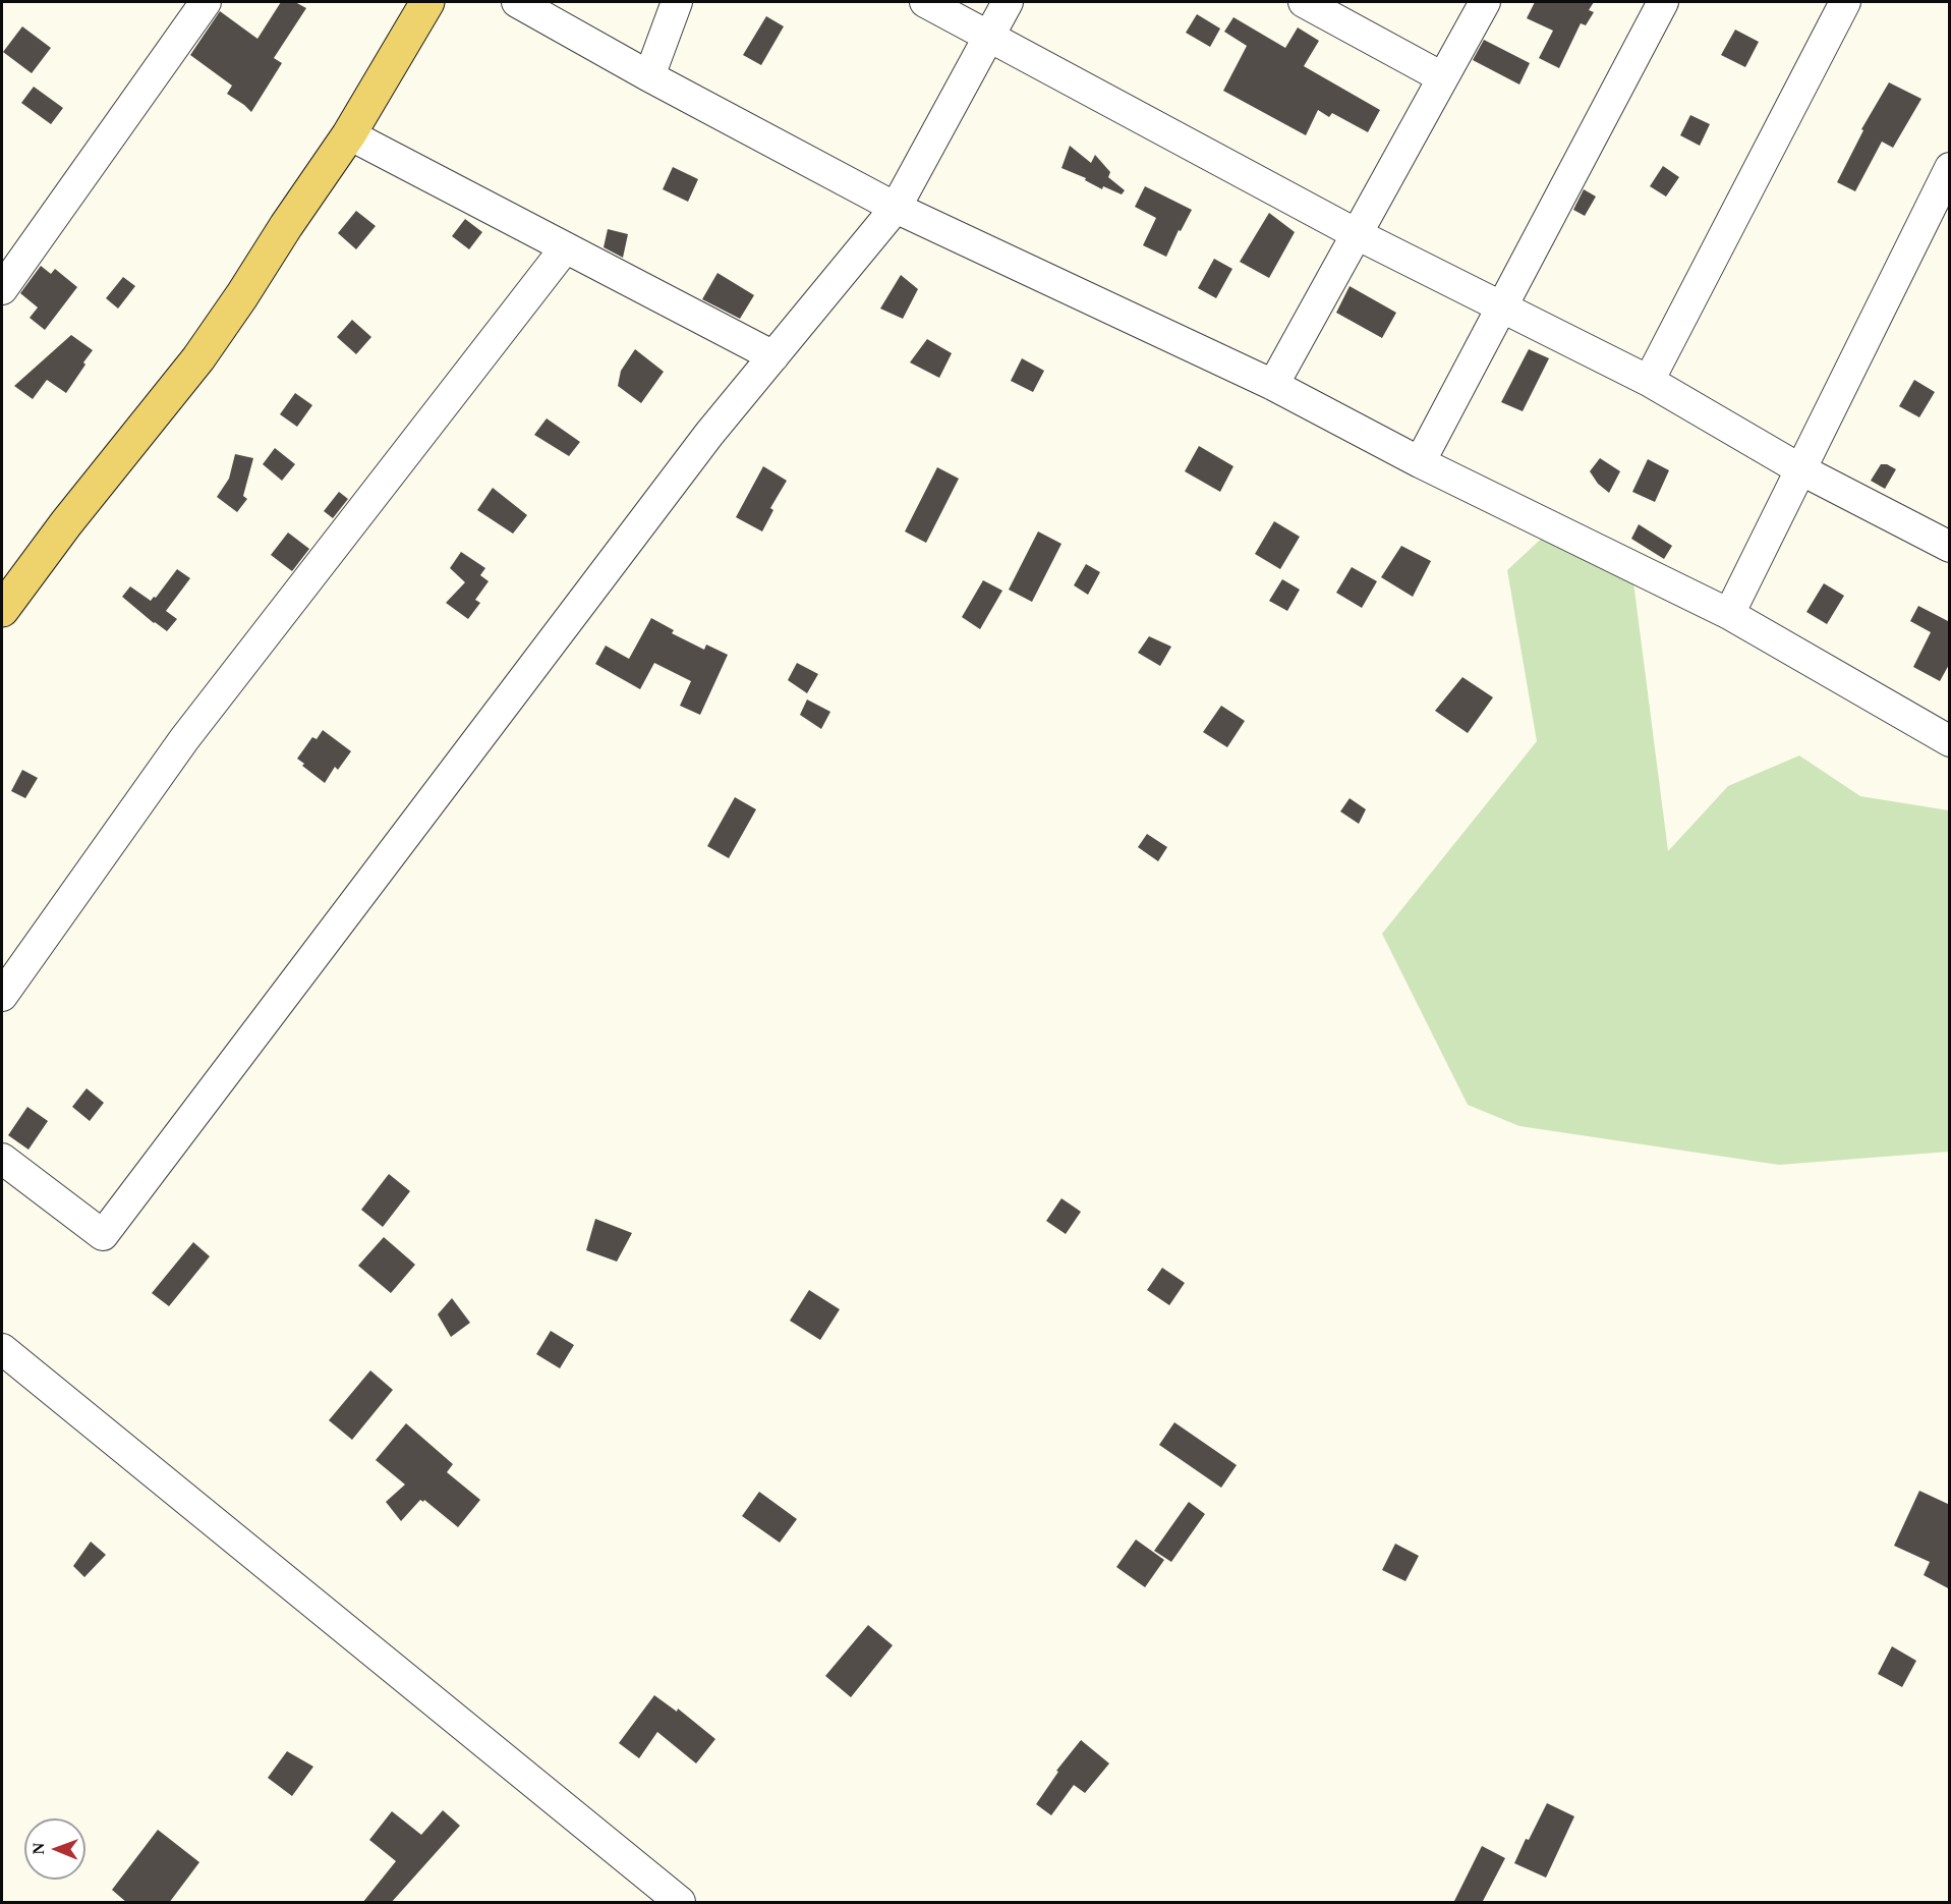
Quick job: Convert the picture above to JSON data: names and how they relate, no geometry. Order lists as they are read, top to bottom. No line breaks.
{"north":"left"}
